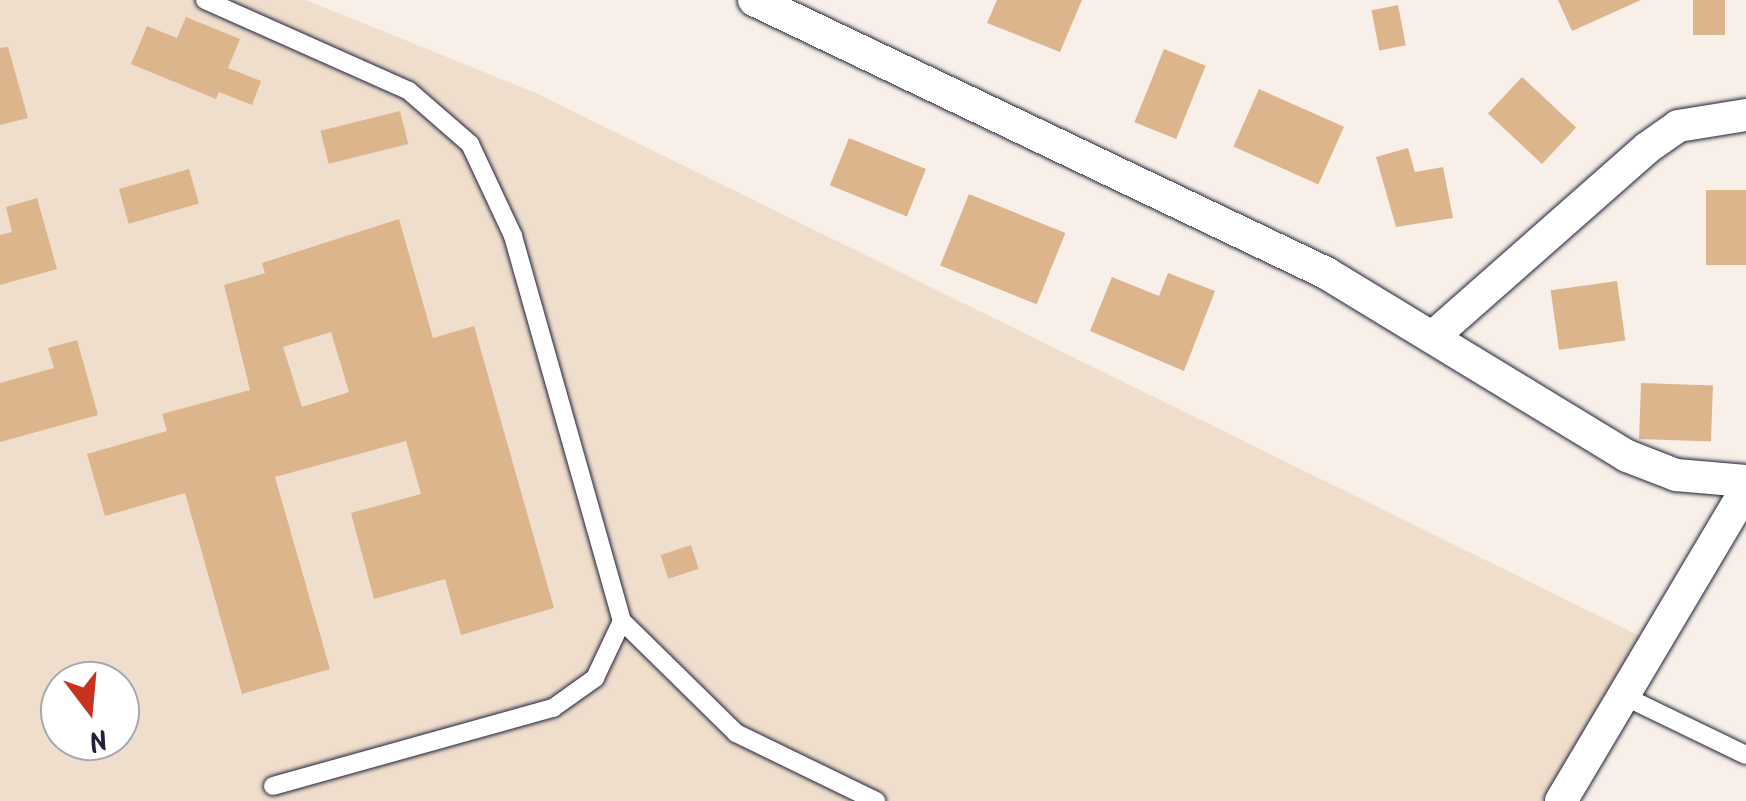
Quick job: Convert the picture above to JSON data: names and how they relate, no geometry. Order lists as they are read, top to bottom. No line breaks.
{"north":"bottom"}
